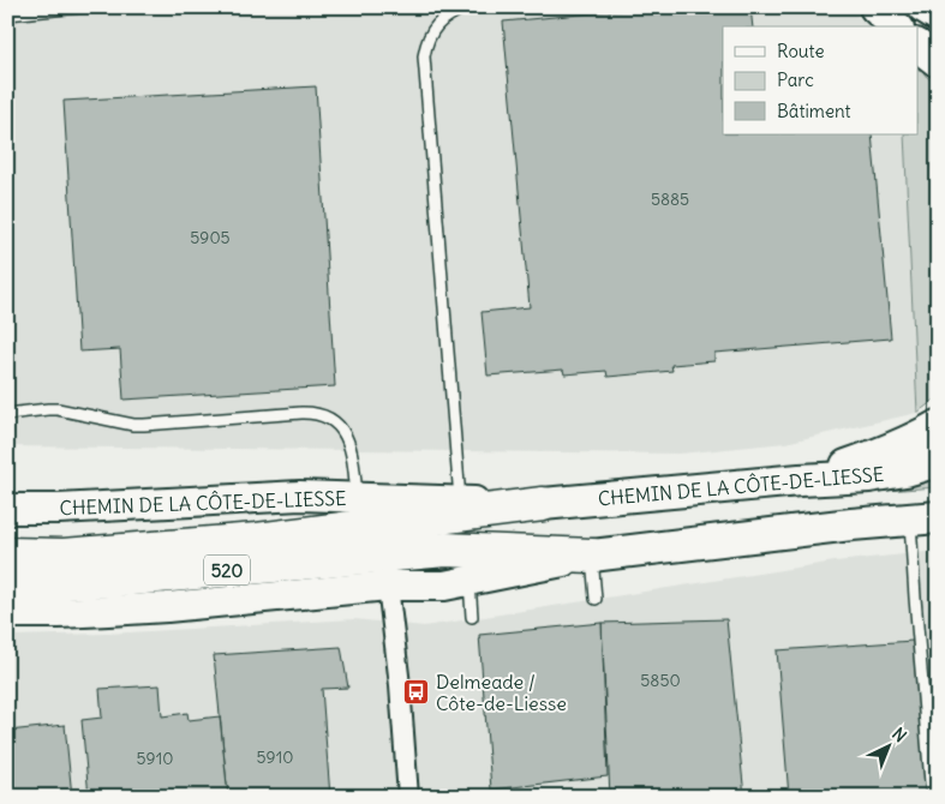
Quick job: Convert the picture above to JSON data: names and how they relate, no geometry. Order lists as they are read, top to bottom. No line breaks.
{"streets":{"highway":["CHEMIN DE LA CÔTE-DE-LIESSE","520"]},"places":{"bus stop":["Delmeade / Côte-de-Liesse"]},"house_numbers":["5885","5905","5850","5910","5910"],"legend":["Route","Parc","Bâtiment"],"north":"top right"}
